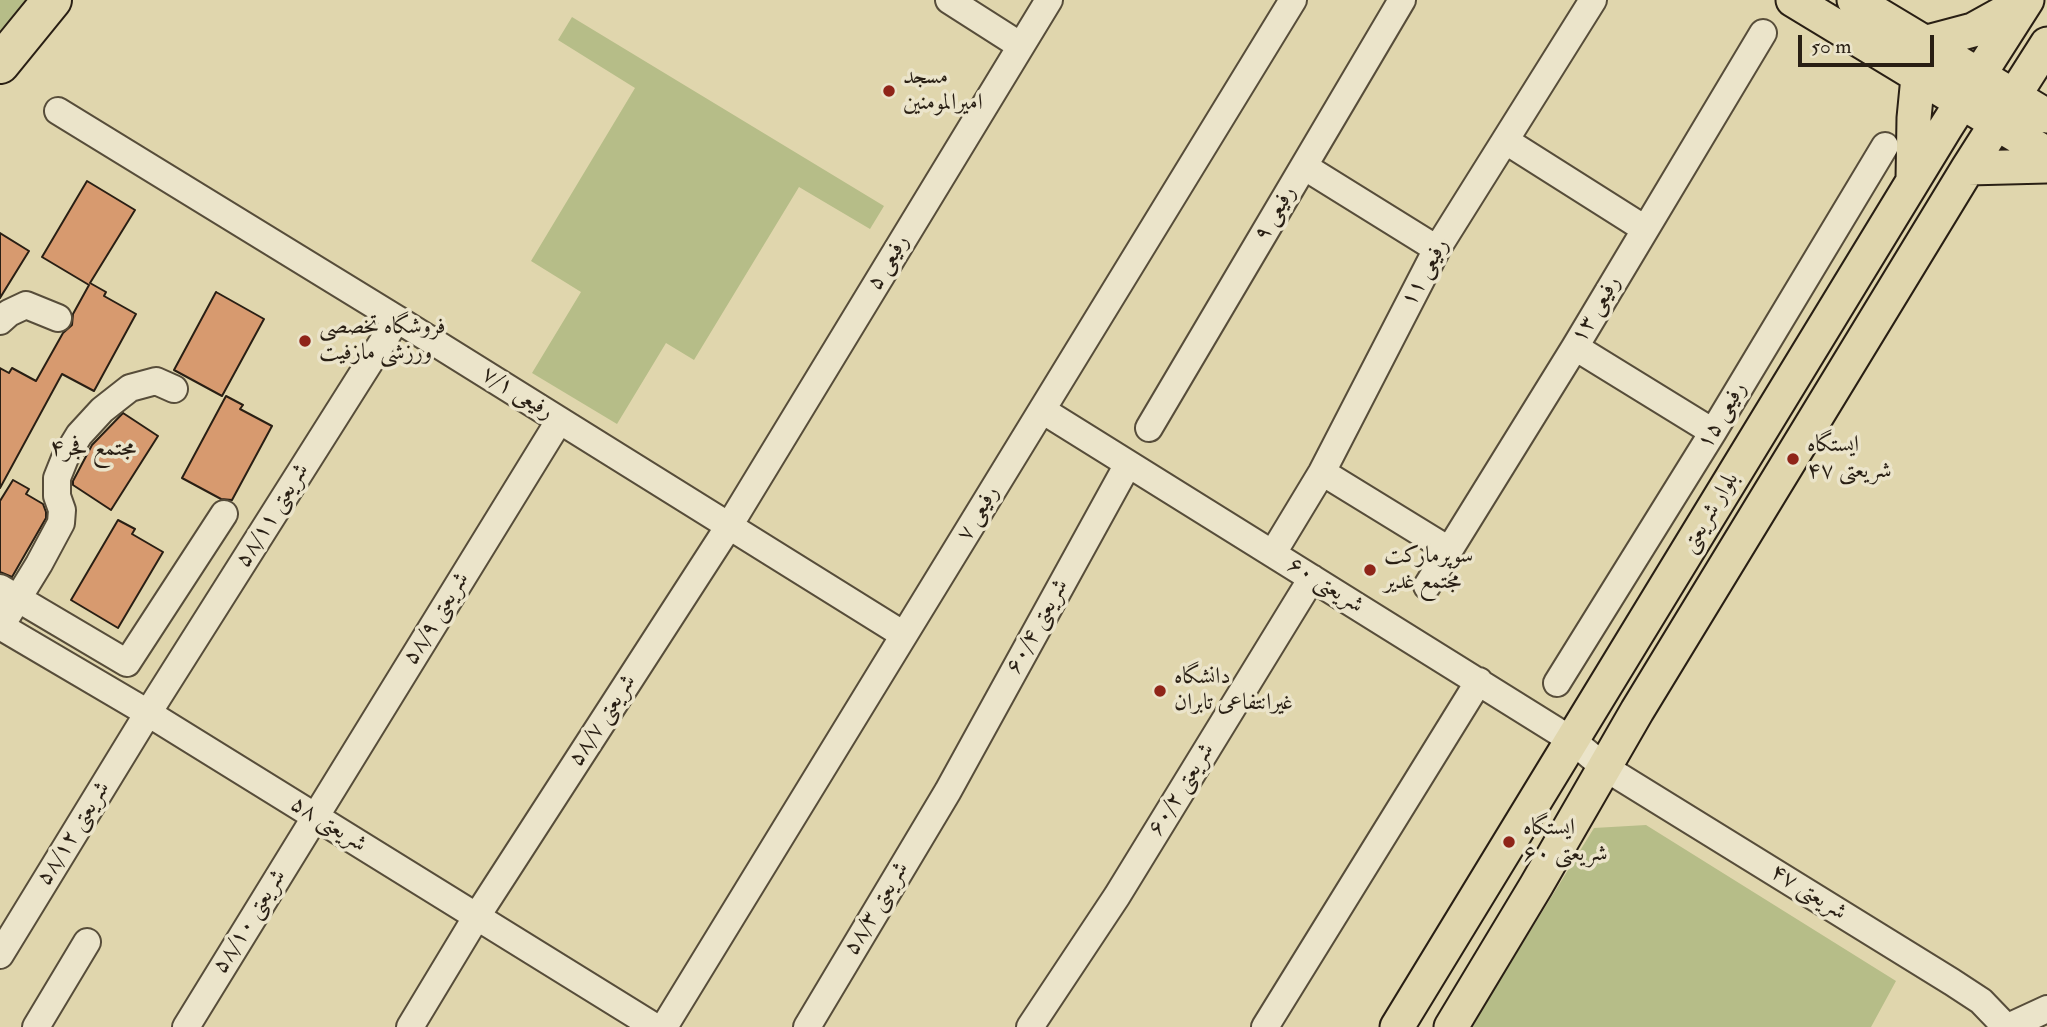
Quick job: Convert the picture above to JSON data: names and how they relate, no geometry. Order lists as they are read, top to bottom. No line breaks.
{"streets":{"main road":["بلوار شریعتی"],"street":["رفیعی ۹","رفیعی ۵","رفیعی ۱۱","رفیعی ۱۳","رفیعی ۷/۱","رفیعی ۱۵","رفیعی ۷","شریعتی ۵۸/۱۱","شریعتی ۶۰","شریعتی ۵۸/۹","شریعتی ۶۰/۴","شریعتی ۵۸/۷","شریعتی ۶۰/۲","شریعتی ۵۸","شریعتی ۵۸/۱۲","شریعتی ۴۷","شریعتی ۵۸/۳","شریعتی ۵۸/۱۰"]},"crossings":[["رفیعی ۵","رفیعی ۷/۱"],["رفیعی ۵","شریعتی ۵۸/۷"],["رفیعی ۱۱","شریعتی ۶۰"],["رفیعی ۷/۱","رفیعی ۷"],["رفیعی ۷/۱","شریعتی ۵۸/۱۱"],["رفیعی ۷/۱","شریعتی ۵۸/۹"],["رفیعی ۷/۱","شریعتی ۵۸/۷"],["بلوار شریعتی","شریعتی ۶۰"],["بلوار شریعتی","شریعتی ۴۷"],["رفیعی ۷","شریعتی ۶۰"],["شریعتی ۵۸/۱۱","شریعتی ۵۸"],["شریعتی ۵۸/۱۱","شریعتی ۵۸/۱۲"],["شریعتی ۶۰","شریعتی ۶۰/۴"],["شریعتی ۶۰","شریعتی ۶۰/۲"],["شریعتی ۶۰","شریعتی ۴۷"],["شریعتی ۵۸/۹","شریعتی ۵۸"],["شریعتی ۵۸/۹","شریعتی ۵۸/۱۰"],["شریعتی ۶۰/۴","شریعتی ۵۸/۳"],["شریعتی ۵۸/۷","شریعتی ۵۸"],["شریعتی ۵۸","شریعتی ۵۸/۱۲"],["شریعتی ۵۸","شریعتی ۵۸/۱۰"]],"districts":["مجتمع فجر۴"],"places":["مسجد امیرالمومنین","فروشگاه تخصصی ورزشی مازفیت","ایستگاه شریعتی ۴۷","سوپرمارکت مجتمع غدیر","دانشگاه غیرانتفاعی تابران","ایستگاه شریعتی ۶۰"],"scale_bar":"50 m"}
